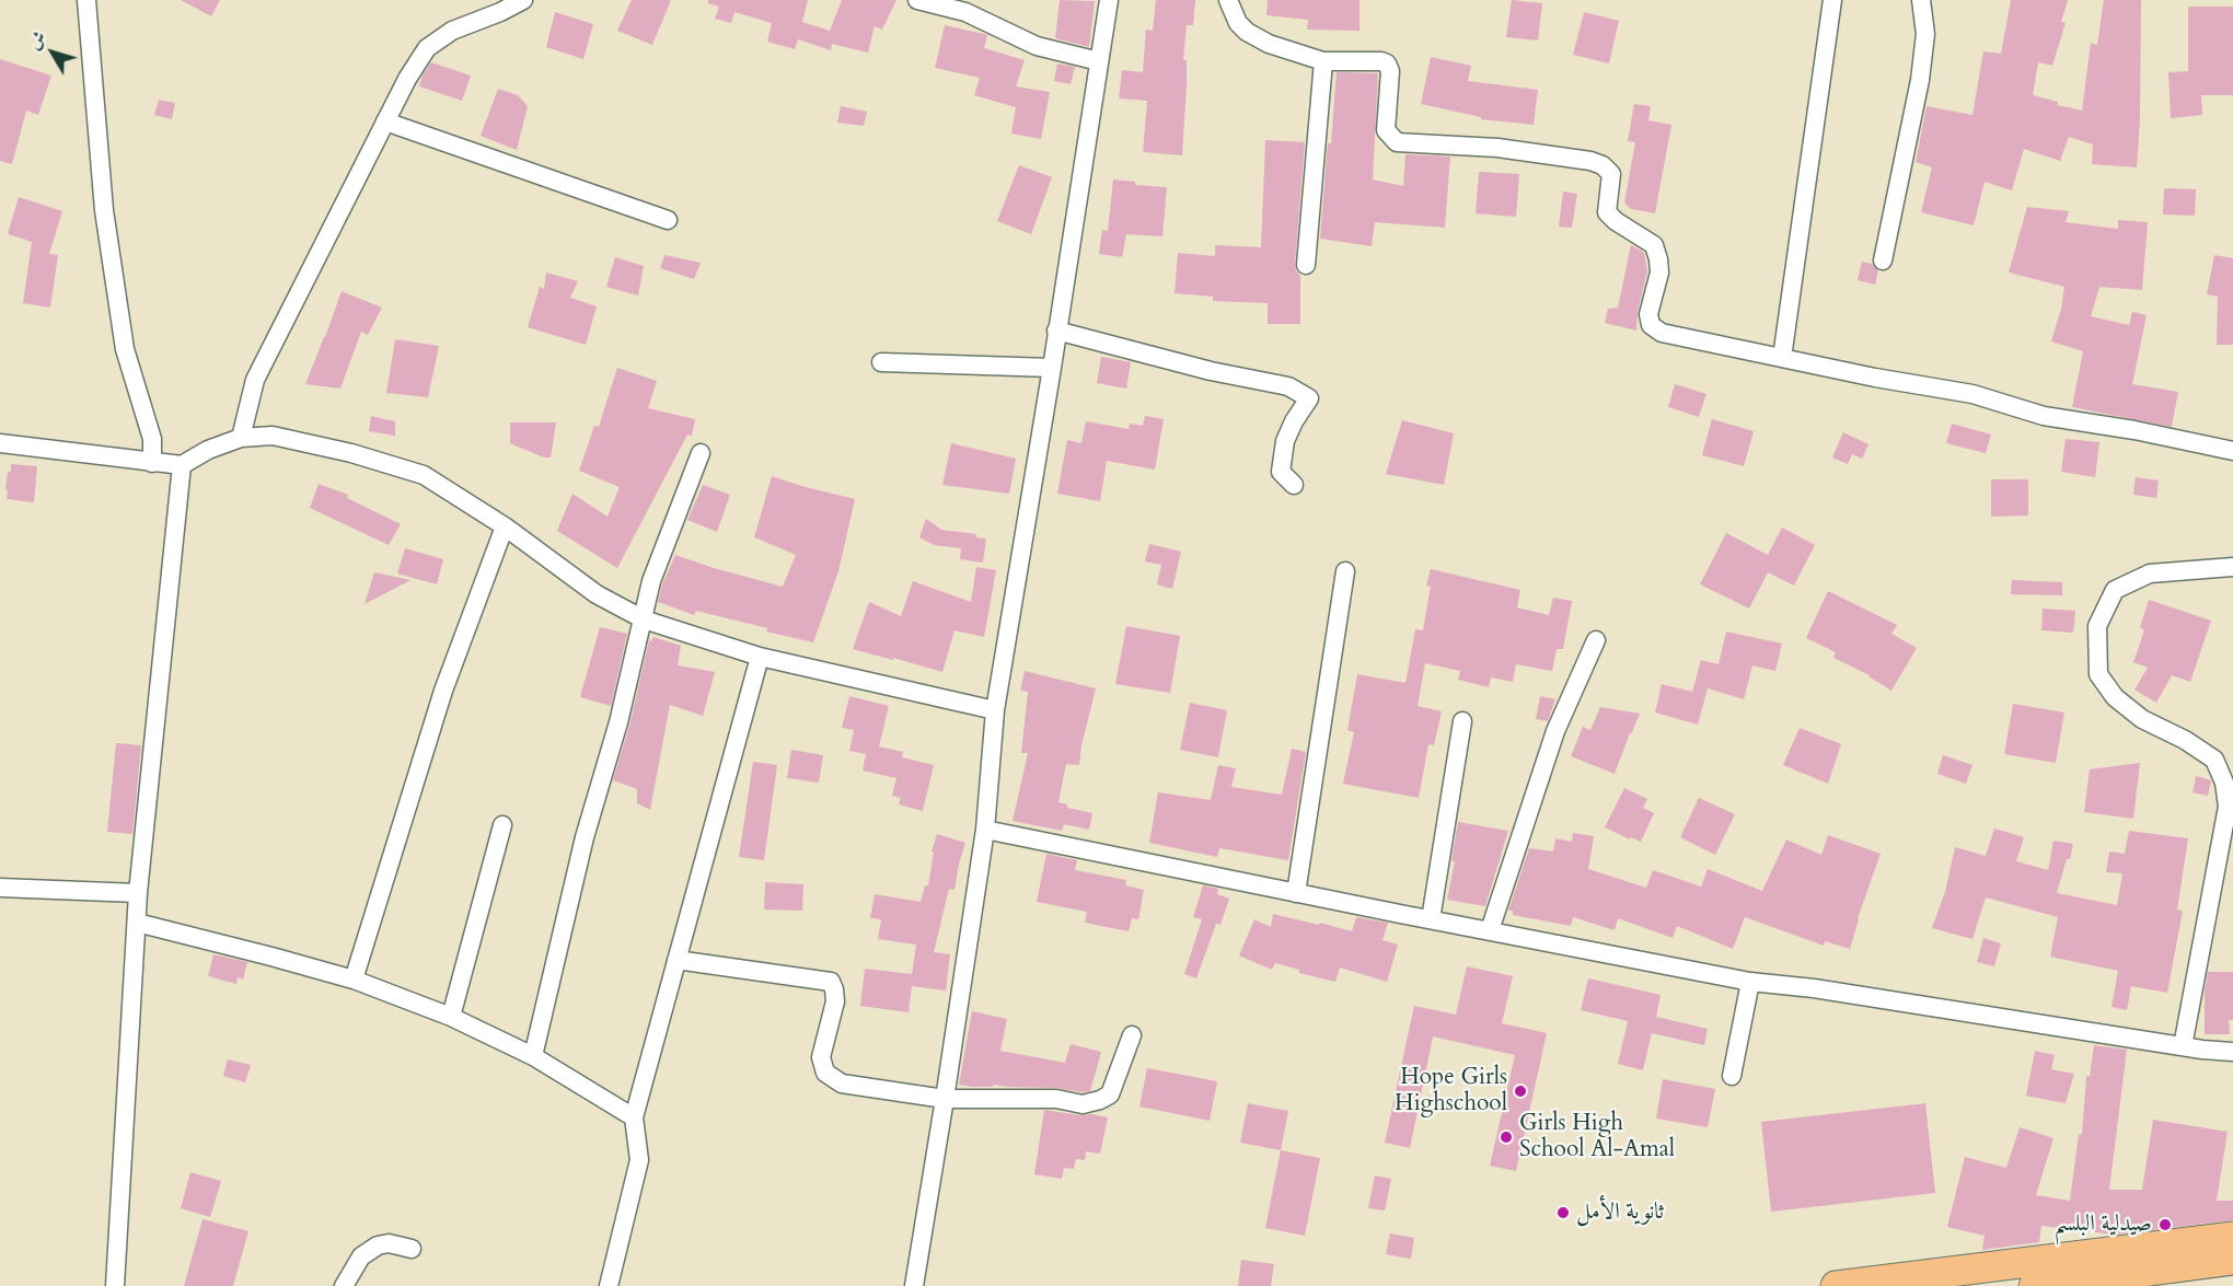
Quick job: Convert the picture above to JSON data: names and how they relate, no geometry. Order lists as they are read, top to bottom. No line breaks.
{"places":["Hope Girls Highschool","Girls High School Al-Amal","ثانوية الأمل","صيدلية البلسم"],"north":"top left"}
